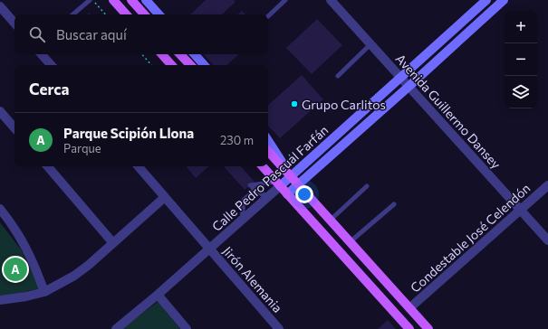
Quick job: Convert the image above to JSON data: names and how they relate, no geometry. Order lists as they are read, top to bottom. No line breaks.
{"streets":{"main road":["Calle Pedro Pascual Farfán"],"street":["Avenida Guillermo Dansey","Condestable José Celendón","Jirón Alemania"]},"crossings":[["Avenida Guillermo Dansey","Calle Pedro Pascual Farfán"],["Avenida Guillermo Dansey","Condestable José Celendón"],["Calle Pedro Pascual Farfán","Jirón Alemania"]],"places":["Grupo Carlitos"],"page":{"map_buttons":["+","−"],"search":"Buscar aquí","heading":"Cerca","list":[{"mark":"A","name":"Parque Scipión Llona","note":"Parque","value":"230 m"}],"pins":"A"}}
